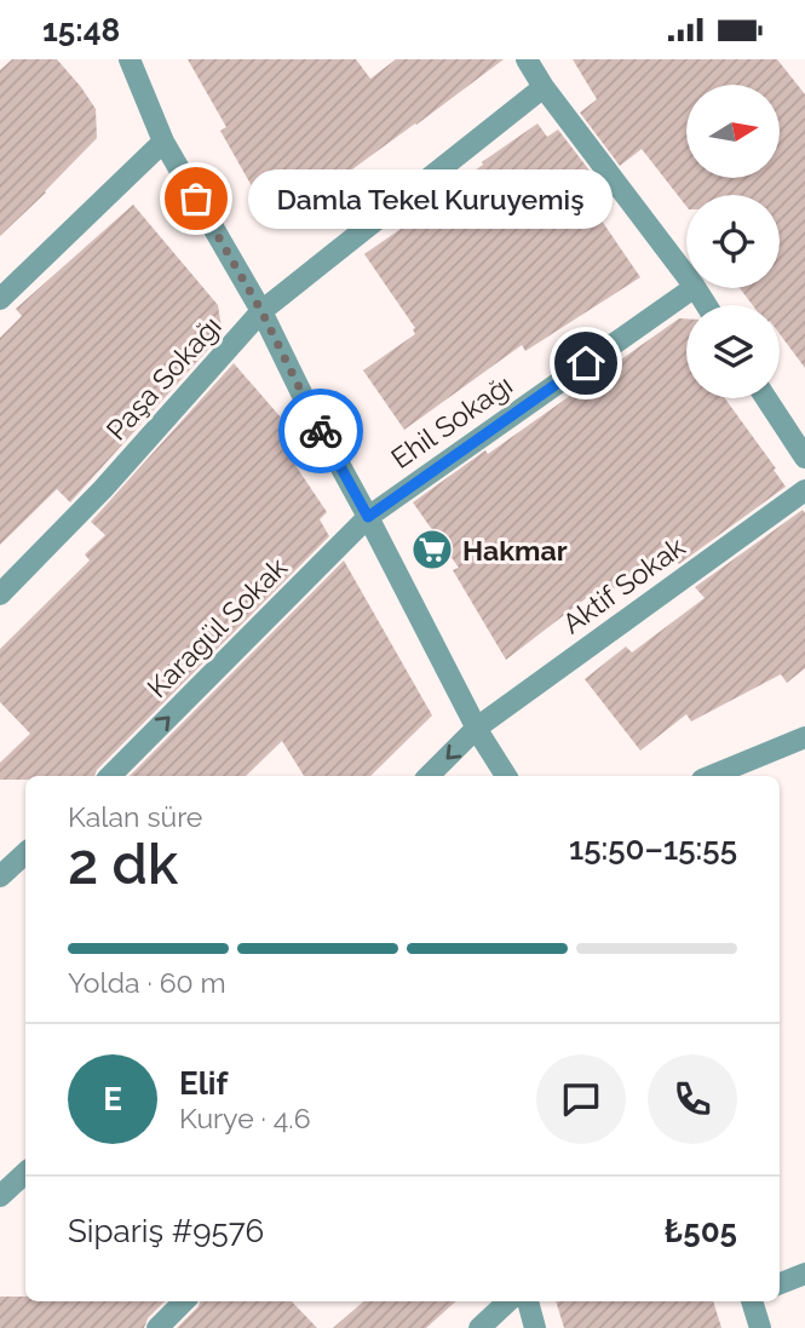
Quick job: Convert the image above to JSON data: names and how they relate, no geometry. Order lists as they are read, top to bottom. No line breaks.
{"streets":{"street":["Paşa Sokağı","Ehil Sokağı","Aktif Sokak","Karagül Sokak"]},"crossings":[["Ehil Sokağı","Karagül Sokak"]],"one_way":["Karagül Sokak"],"places":{"other":["Damla Tekel Kuruyemiş"],"supermarket":["Hakmar"]},"north":"right","page":{"status":"15:48","bubble":"Damla Tekel Kuruyemiş","heading":["2 dk","Kalan süre","15:50–15:55"],"panel":["Elif","Kurye · 4.6","Sipariş #9576","₺505"],"bar":"Yolda · 60 m","round":"E"}}
